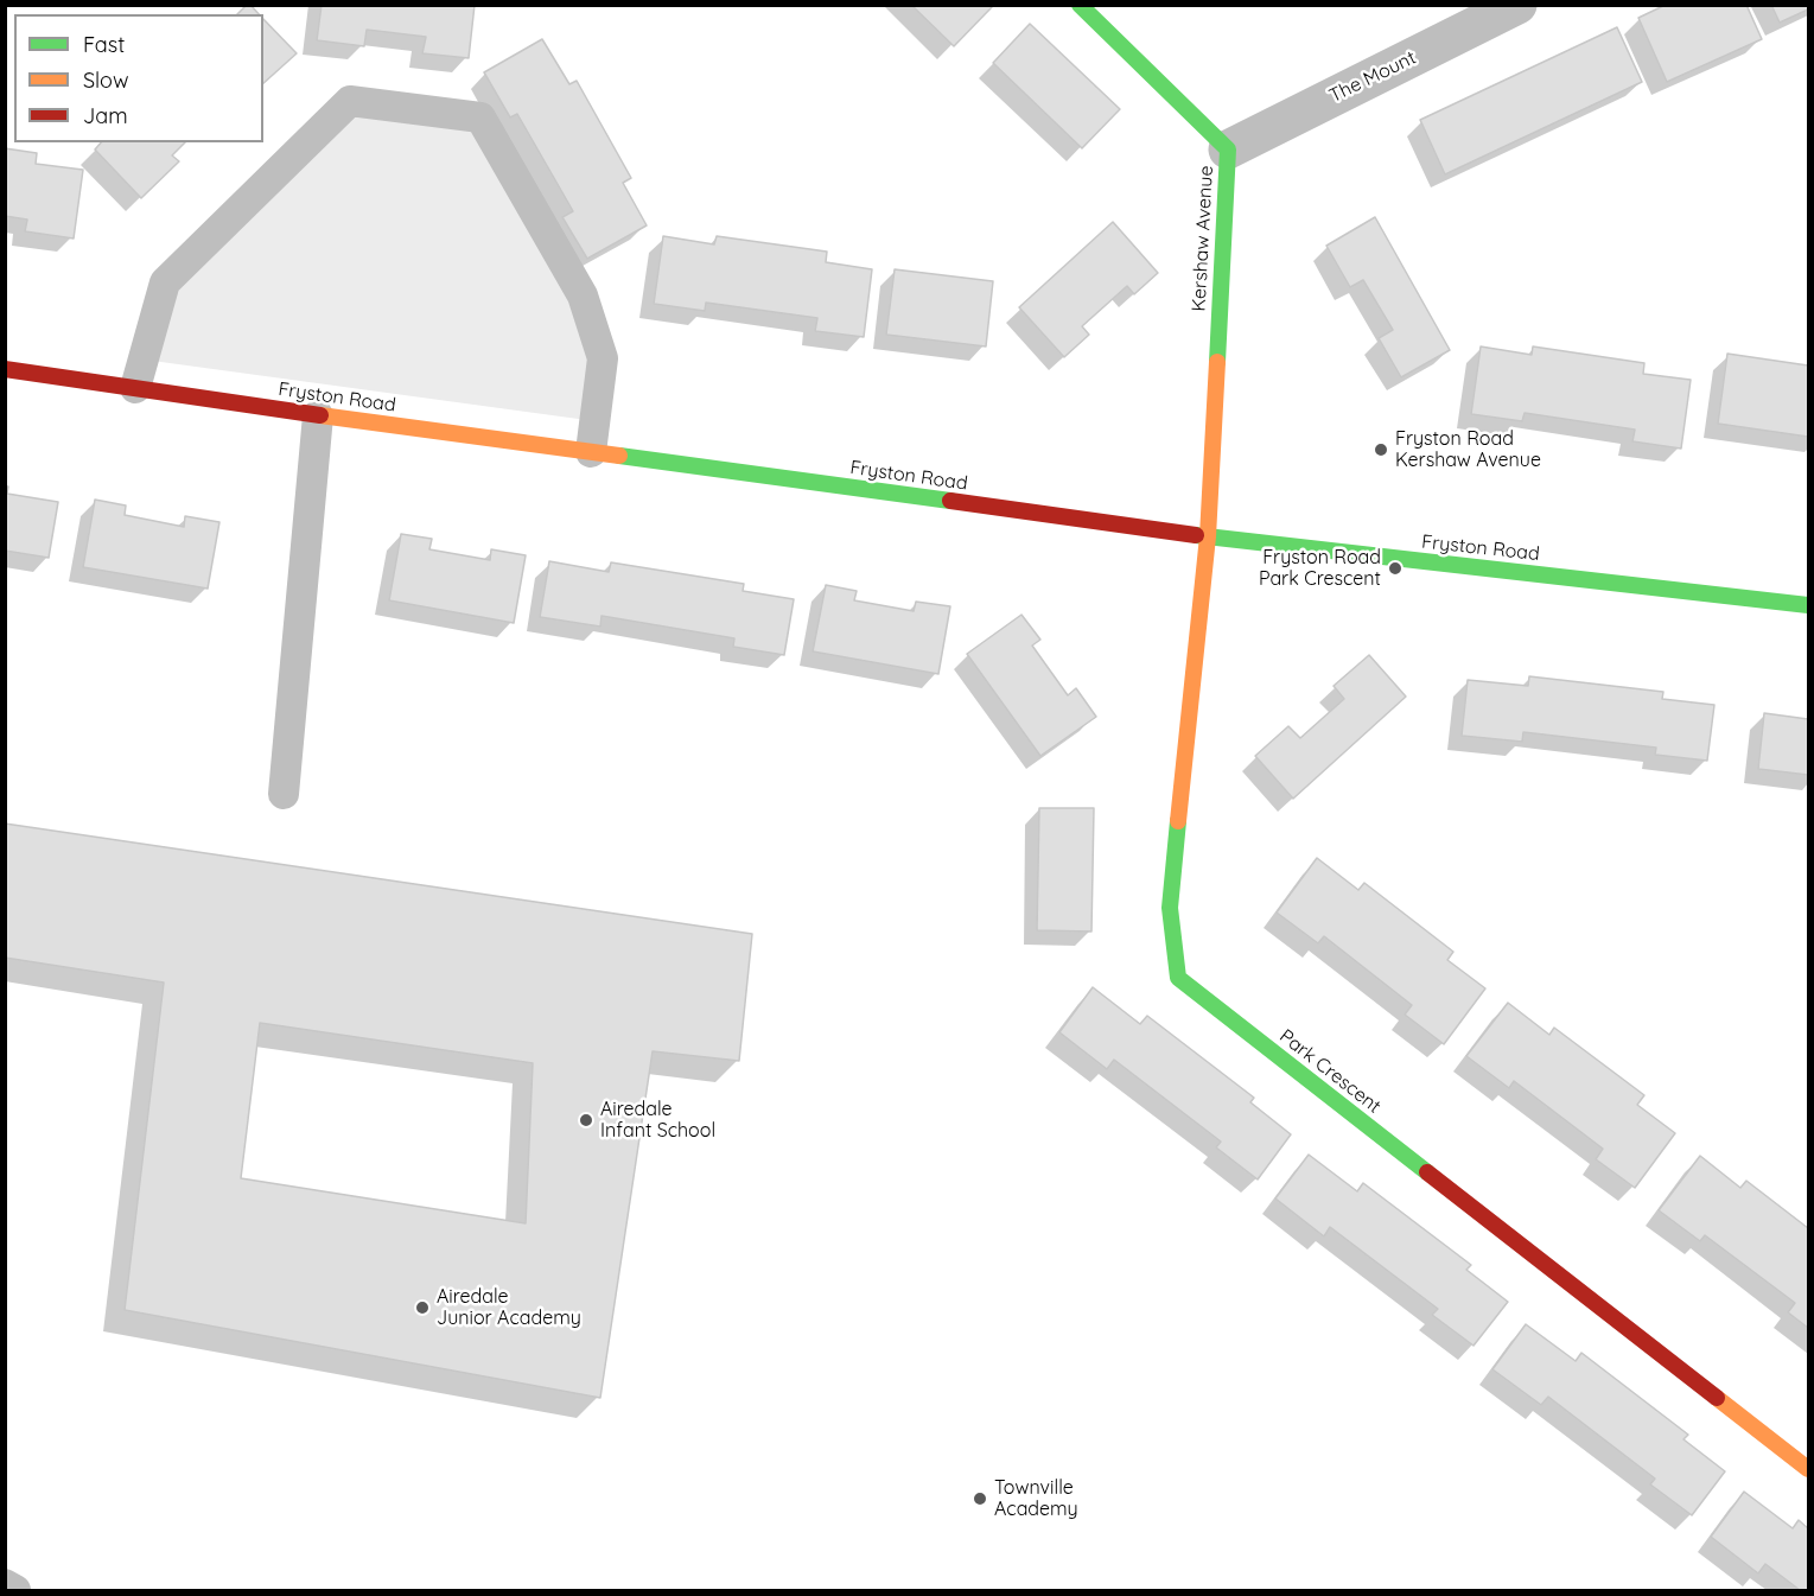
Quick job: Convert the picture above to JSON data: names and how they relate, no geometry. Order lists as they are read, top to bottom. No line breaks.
{"streets":{"street":["The Mount","Kershaw Avenue","Fryston Road","Park Crescent"]},"crossings":[["The Mount","Kershaw Avenue"],["Kershaw Avenue","Fryston Road"],["Kershaw Avenue","Park Crescent"],["Fryston Road","Park Crescent"]],"places":["Fryston Road Kershaw Avenue","Fryston Road Park Crescent","Airedale Infant School","Airedale Junior Academy","Townville Academy"],"legend":["Fast","Slow","Jam"]}
